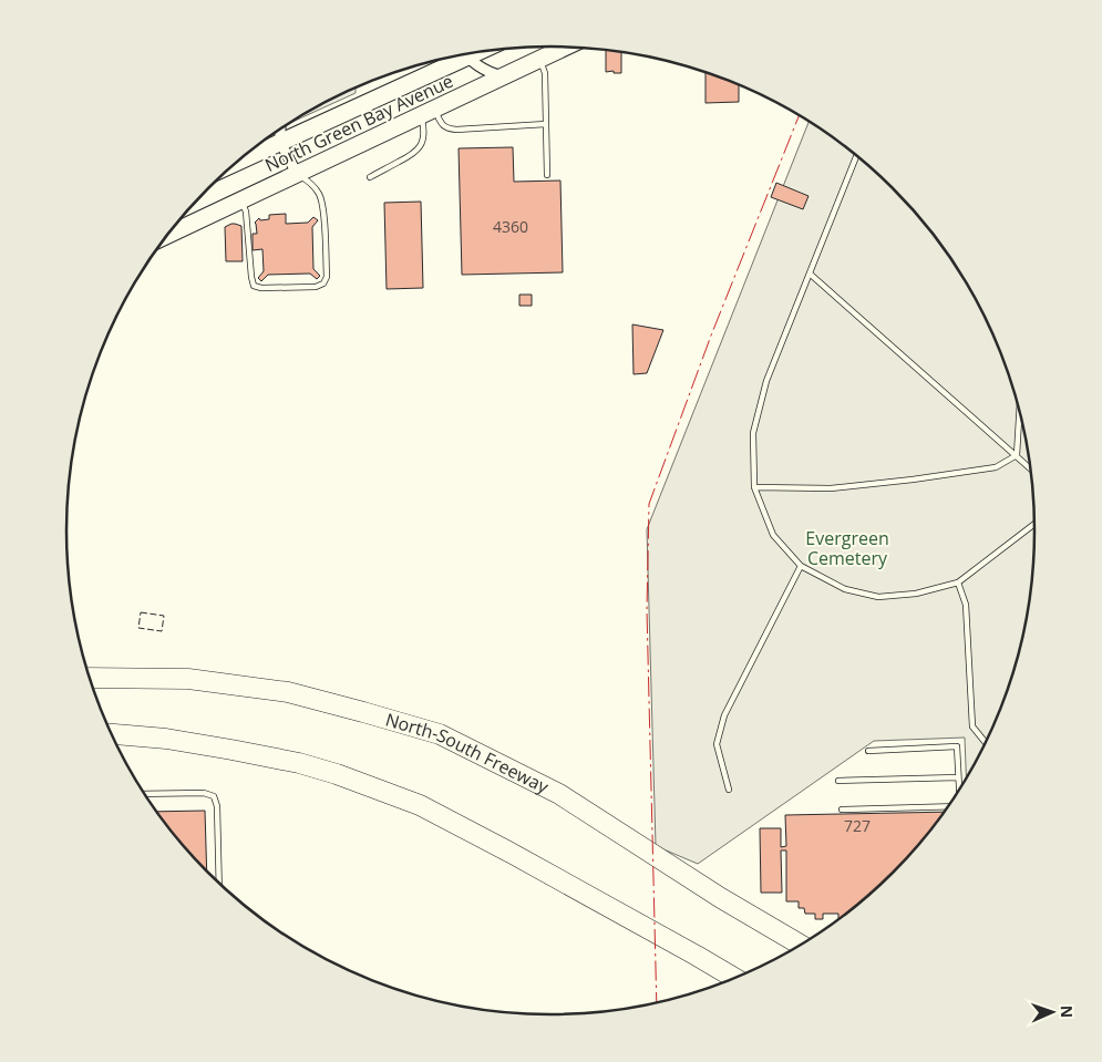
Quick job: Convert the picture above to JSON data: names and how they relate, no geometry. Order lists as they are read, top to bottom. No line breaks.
{"streets":{"highway":["North-South Freeway"],"main road":["North Green Bay Avenue"]},"parks":["Evergreen Cemetery"],"house_numbers":["4360","727"],"north":"right"}
